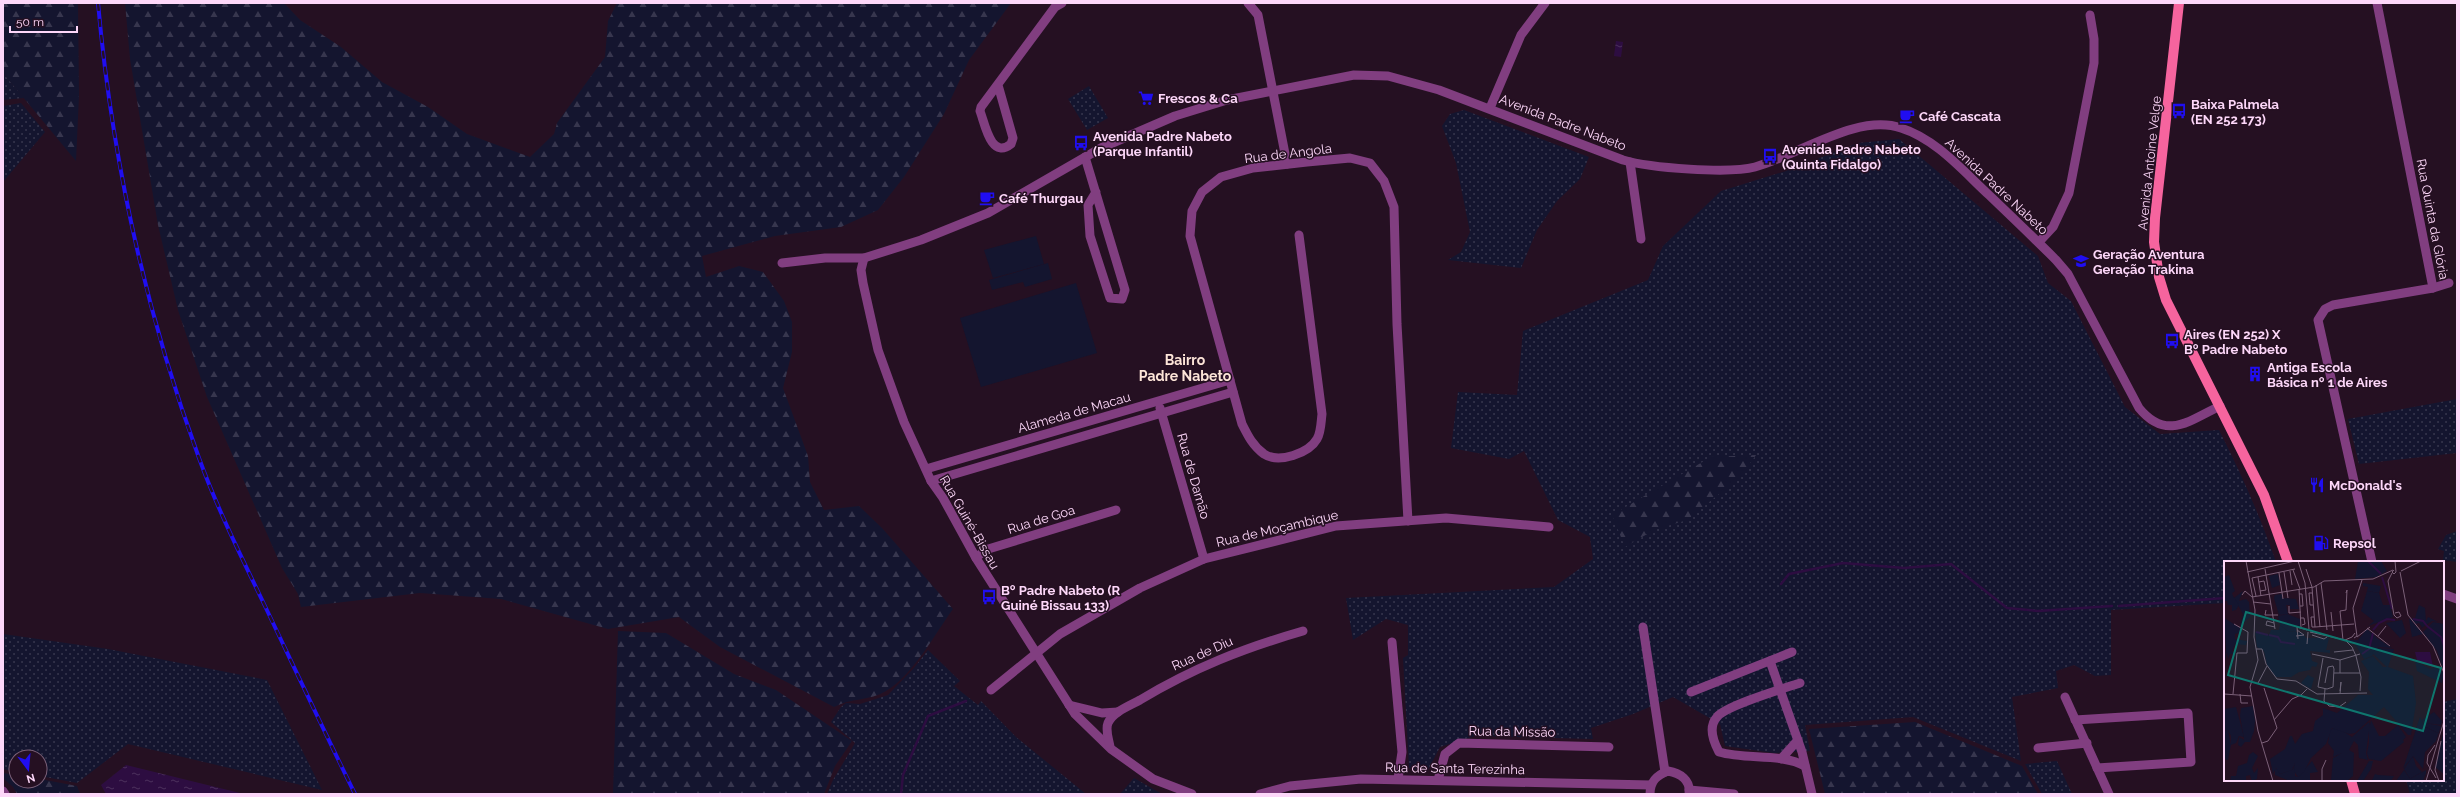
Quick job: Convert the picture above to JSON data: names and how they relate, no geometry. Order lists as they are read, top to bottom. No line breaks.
{"streets":{"main road":["Avenida Antoine Velge"],"street":["Avenida Padre Nabeto","Rua de Angola","Rua Quinta da Glória","Alameda de Macau","Rua de Damão","Rua de Goa","Rua Guiné-Bissau","Rua de Moçambique","Rua de Diu","Rua da Missão","Rua de Santa Terezinha"]},"crossings":[["Avenida Padre Nabeto","Avenida Antoine Velge"],["Avenida Padre Nabeto","Rua Guiné-Bissau"],["Rua de Angola","Alameda de Macau"],["Rua de Angola","Rua de Moçambique"],["Alameda de Macau","Rua de Damão"],["Alameda de Macau","Rua Guiné-Bissau"],["Rua de Damão","Rua de Moçambique"],["Rua de Goa","Rua Guiné-Bissau"],["Rua Guiné-Bissau","Rua de Moçambique"],["Rua Guiné-Bissau","Rua de Diu"],["Rua da Missão","Rua de Santa Terezinha"]],"districts":["Bairro Padre Nabeto"],"places":{"supermarket":["Frescos & Ca"],"bus stop":["Baixa Palmela (EN 252 173)","Avenida Padre Nabeto (Parque Infantil)","Avenida Padre Nabeto (Quinta Fidalgo)","Aires (EN 252) X Bº Padre Nabeto","Bº Padre Nabeto (R Guiné Bissau 133)"],"cafe":["Café Cascata","Café Thurgau"],"school or university":["Geração Aventura Geração Trakina"],"building":["Antiga Escola Básica nº 1 de Aires"],"restaurant":["McDonald's"],"fuel station":["Repsol"]},"scale_bar":"50 m","north":"bottom"}
